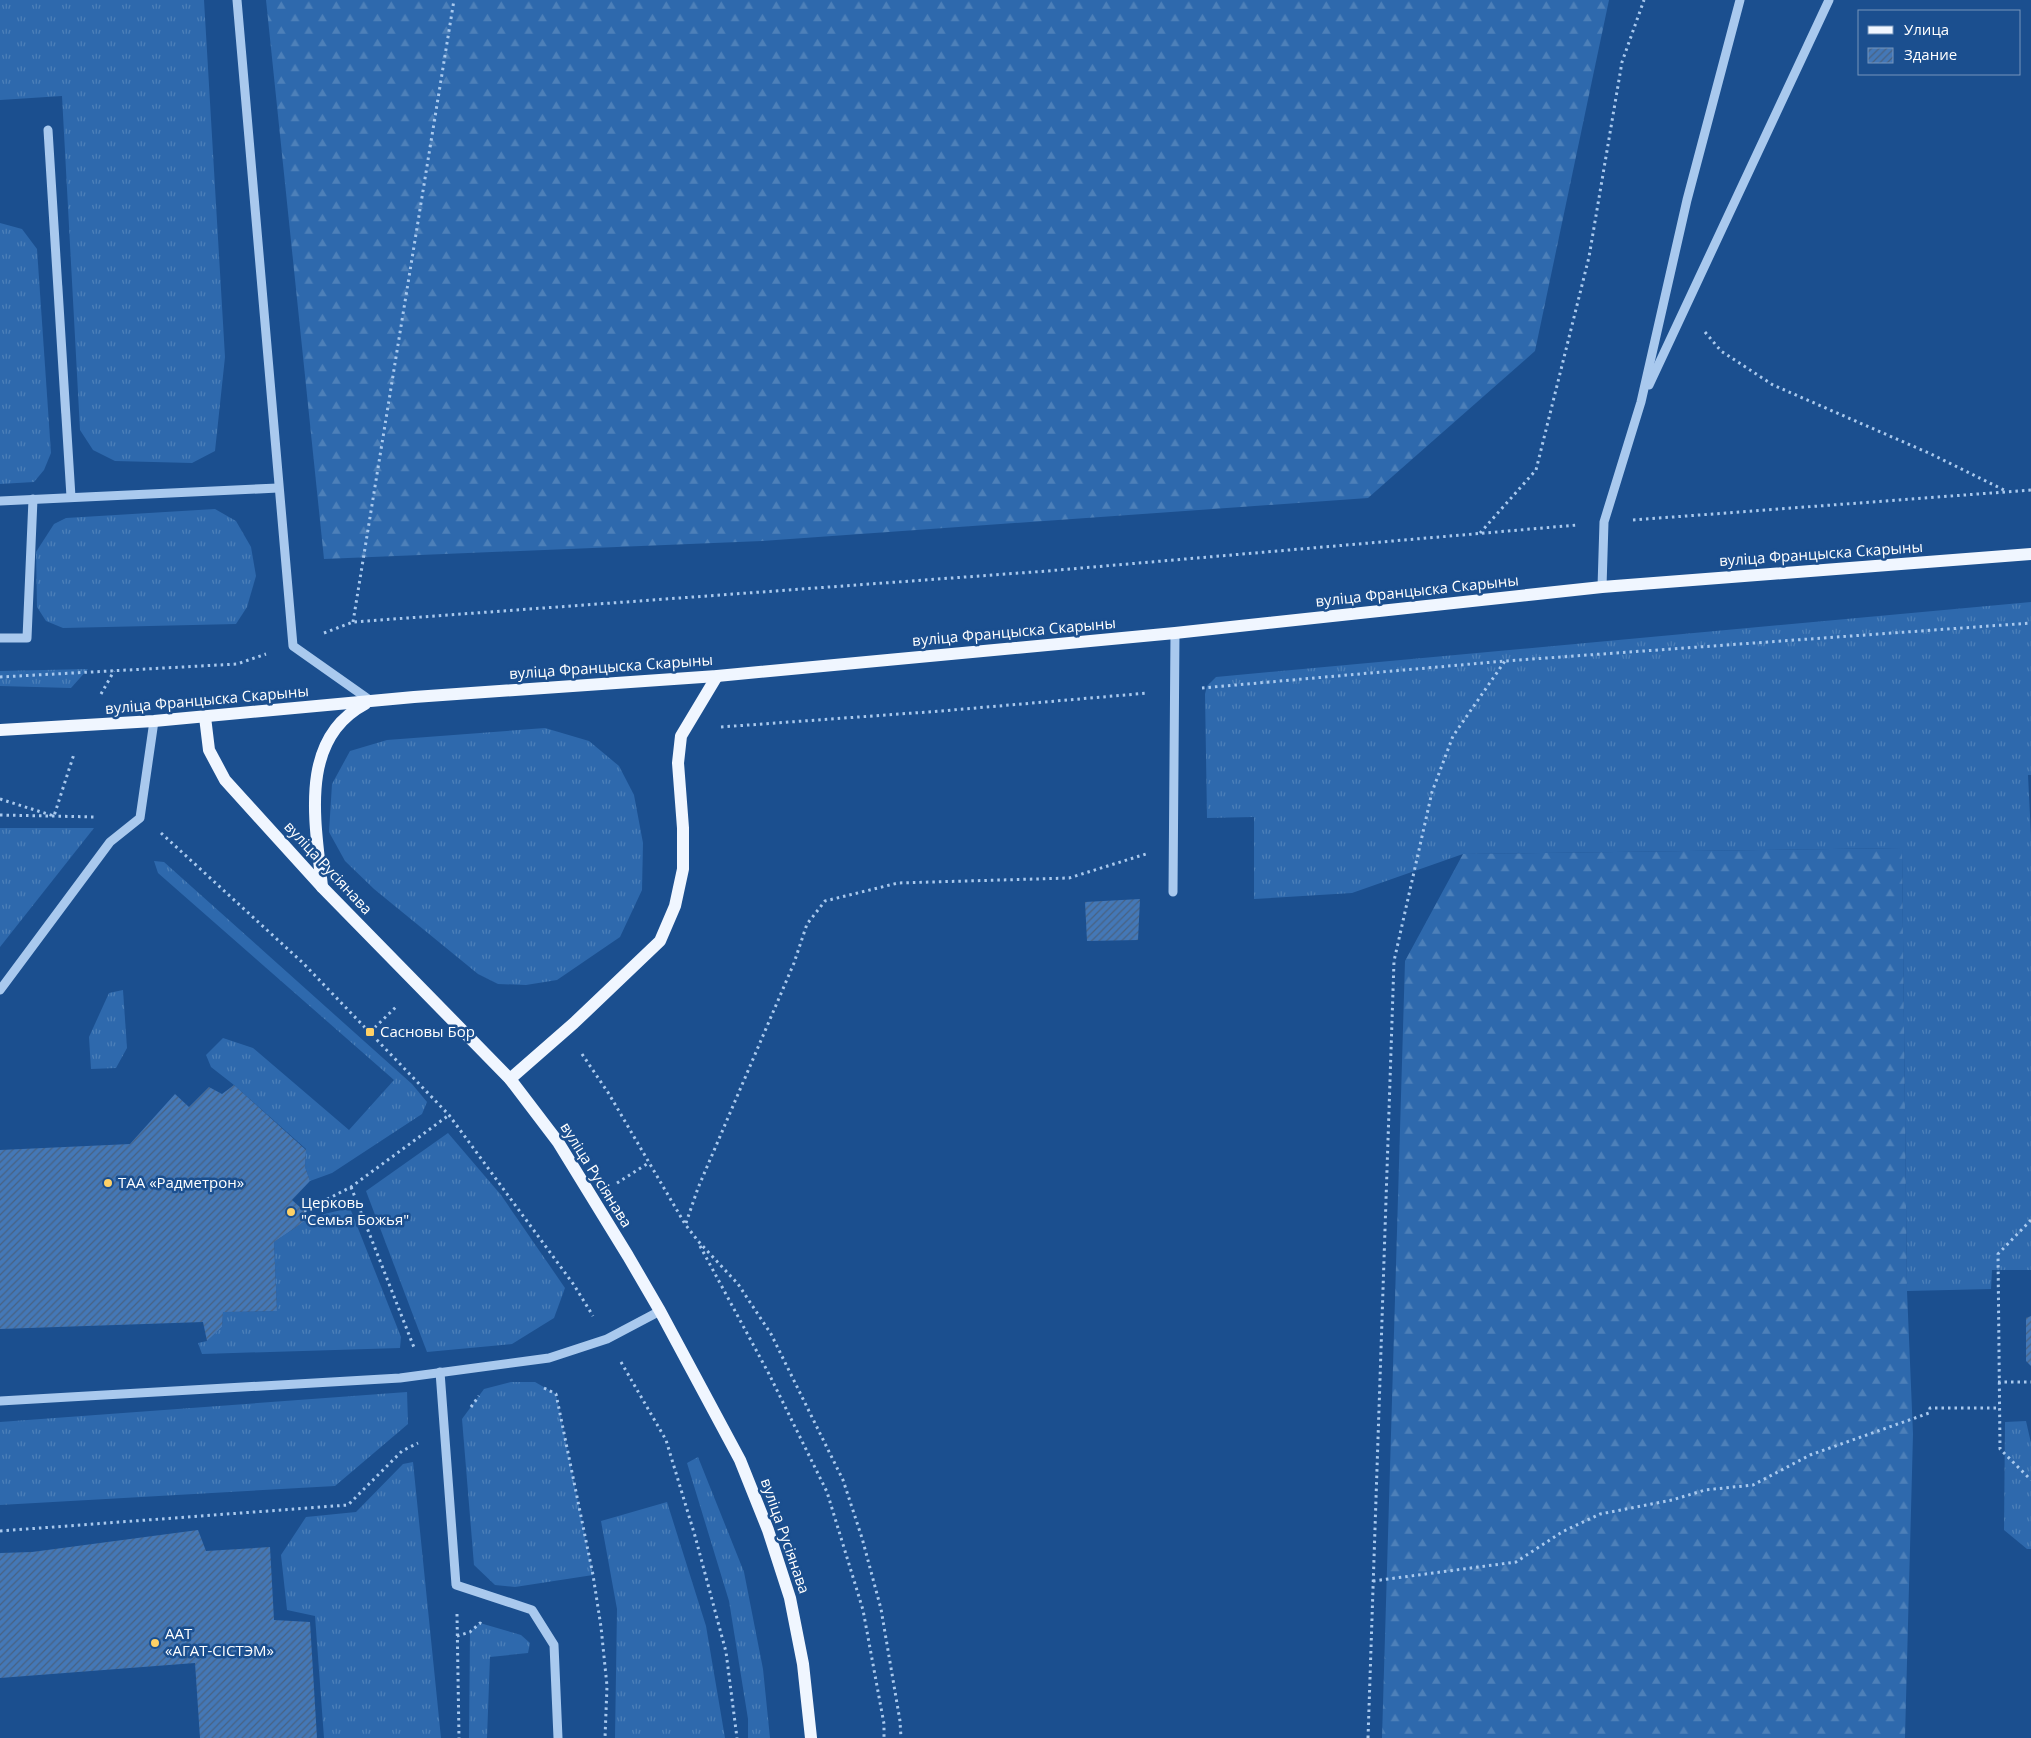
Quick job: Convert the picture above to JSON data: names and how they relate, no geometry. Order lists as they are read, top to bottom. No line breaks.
{"streets":{"main road":["вуліца Францыска Скарыны","вуліца Русіянава"]},"crossings":[["вуліца Францыска Скарыны","вуліца Русіянава"]],"places":{"transit":["Сасновы Бор"],"other":["ТАА «Радметрон»","Церковь \"Семья Божья\"","ААТ «АГАТ-СІСТЭМ»"]},"legend":["Улица","Здание"]}
